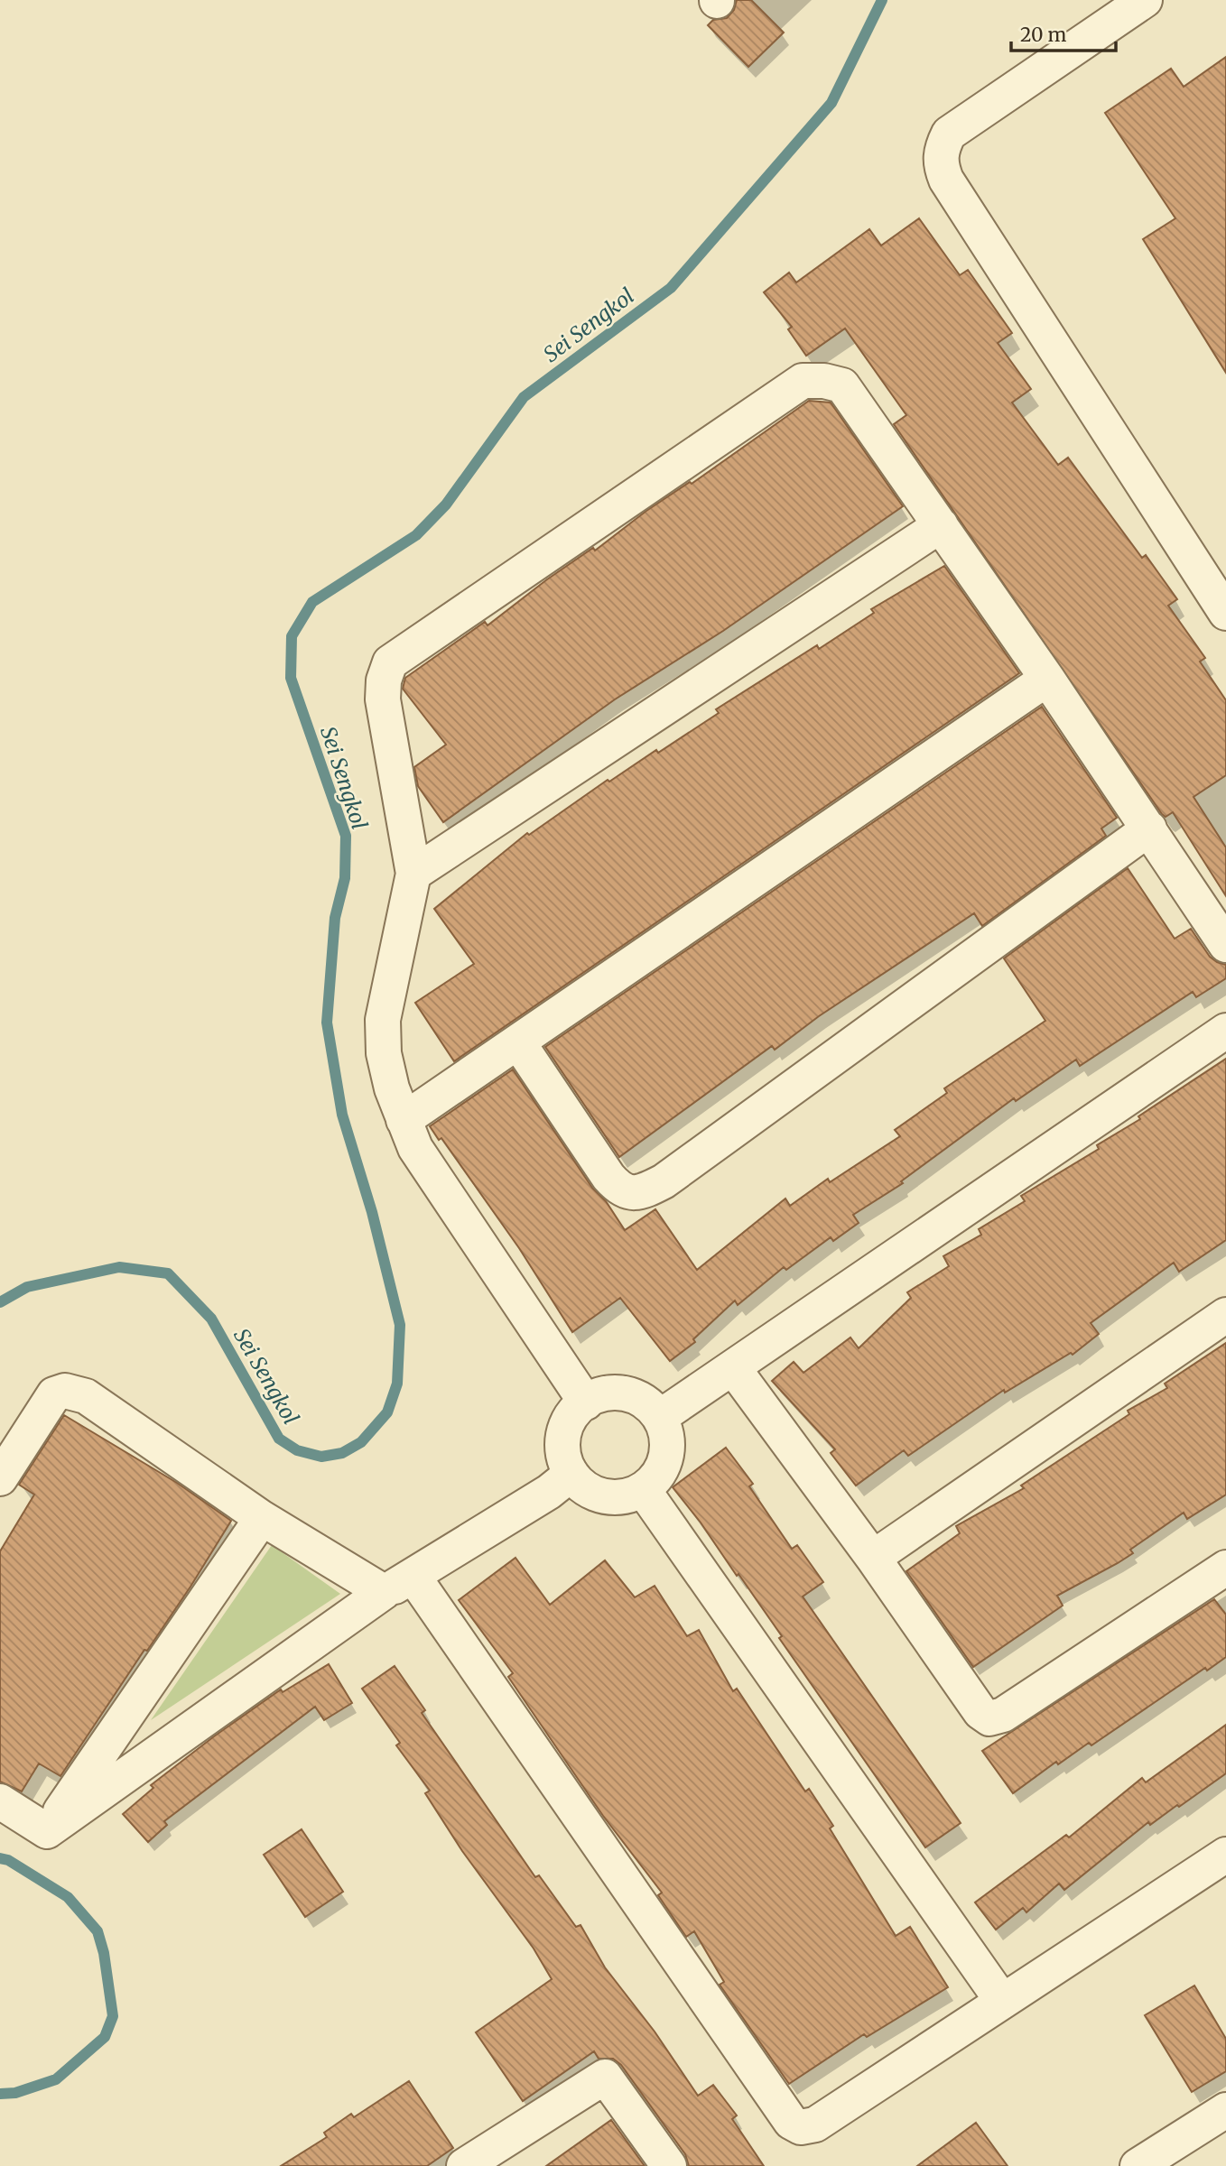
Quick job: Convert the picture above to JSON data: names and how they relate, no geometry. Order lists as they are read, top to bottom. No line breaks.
{"water":["Sei Sengkol"],"scale_bar":"20 m"}
